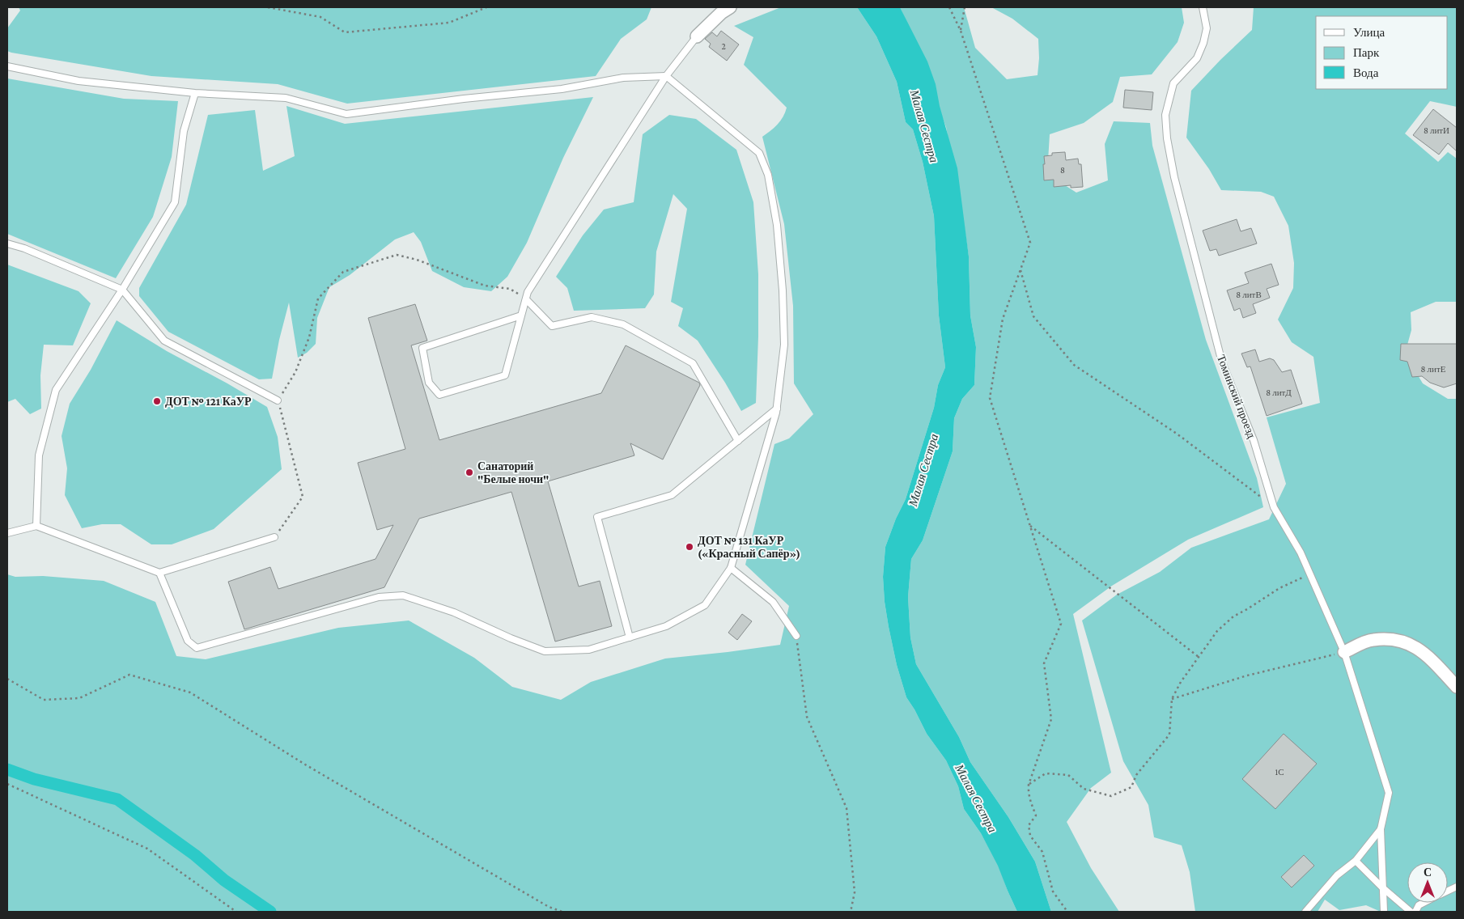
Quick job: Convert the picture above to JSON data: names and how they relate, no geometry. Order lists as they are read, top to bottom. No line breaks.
{"streets":{"lane":["Томинский проезд"]},"water":["Малая Сестра"],"places":["ДОТ № 121 КаУР","Санаторий \"Белые ночи\"","ДОТ № 131 КаУР («Красный Сапёр»)"],"house_numbers":["2","8 литИ","8","8 литВ","8 литЕ","8 литД","1С"],"legend":["Улица","Парк","Вода"],"north":"top"}
